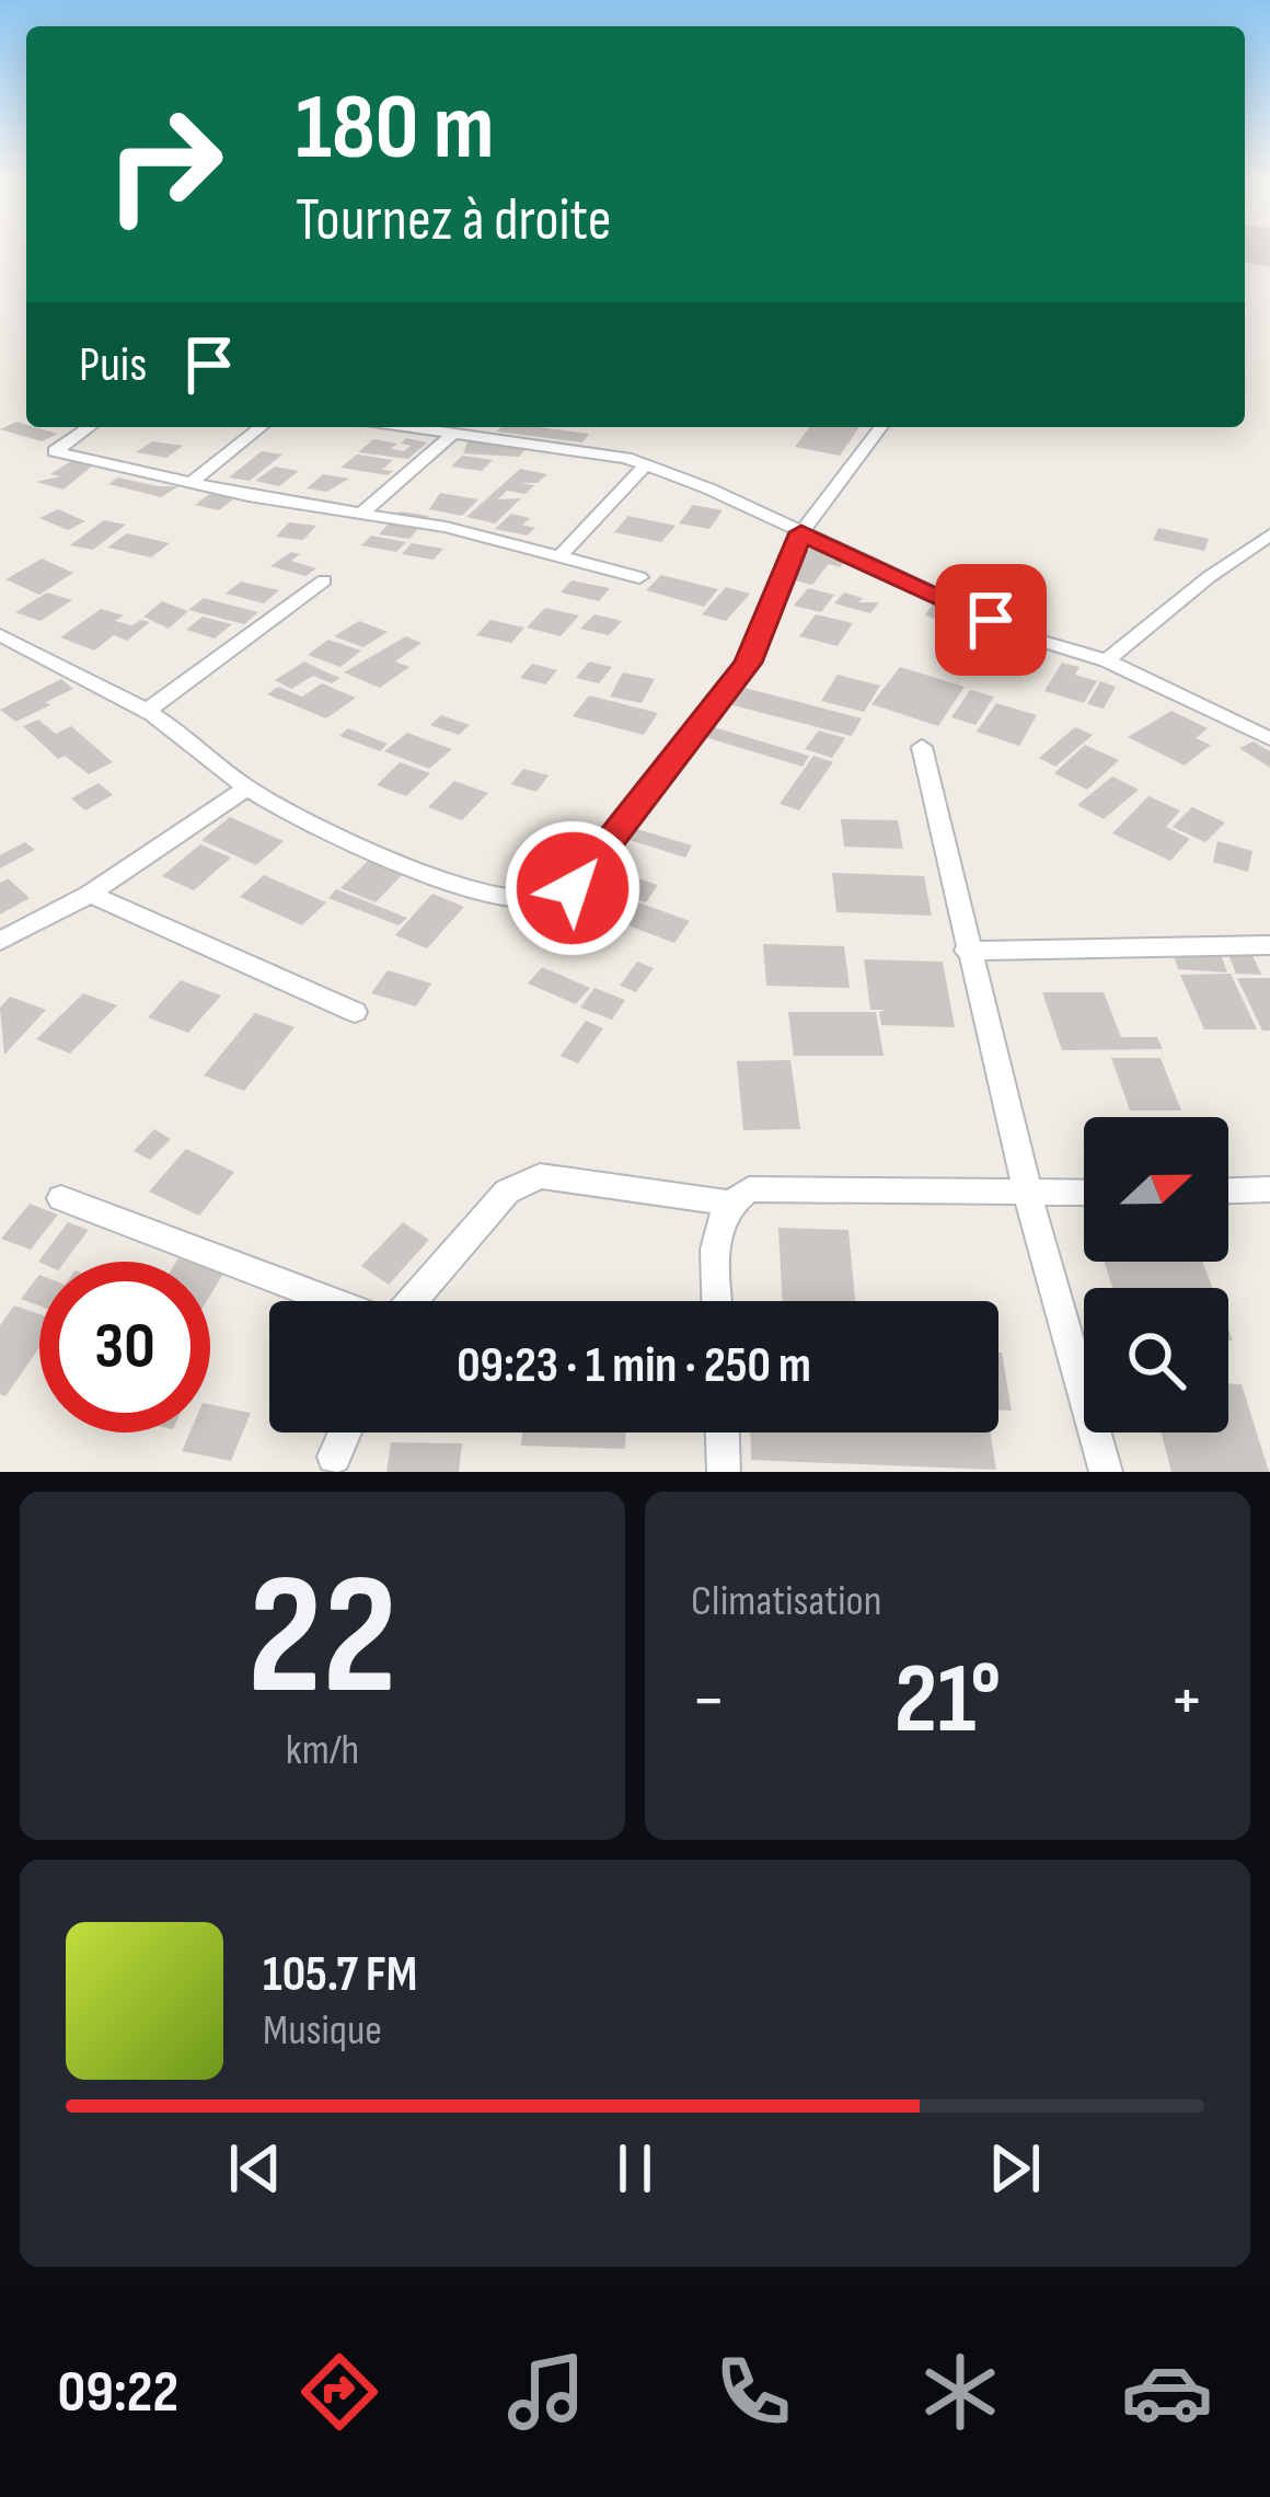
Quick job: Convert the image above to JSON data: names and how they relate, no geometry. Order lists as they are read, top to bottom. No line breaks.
{"north":"right","page":{"turn":["180 m","Tournez à droite"],"then":"Puis","limit":"30","trip":"09:23 · 1 min · 250 m","tile":[["22","km/h"],"Climatisation"],"heat":["−","21°","+"],"song":["105.7 FM","Musique"],"tabs":"09:22"}}
